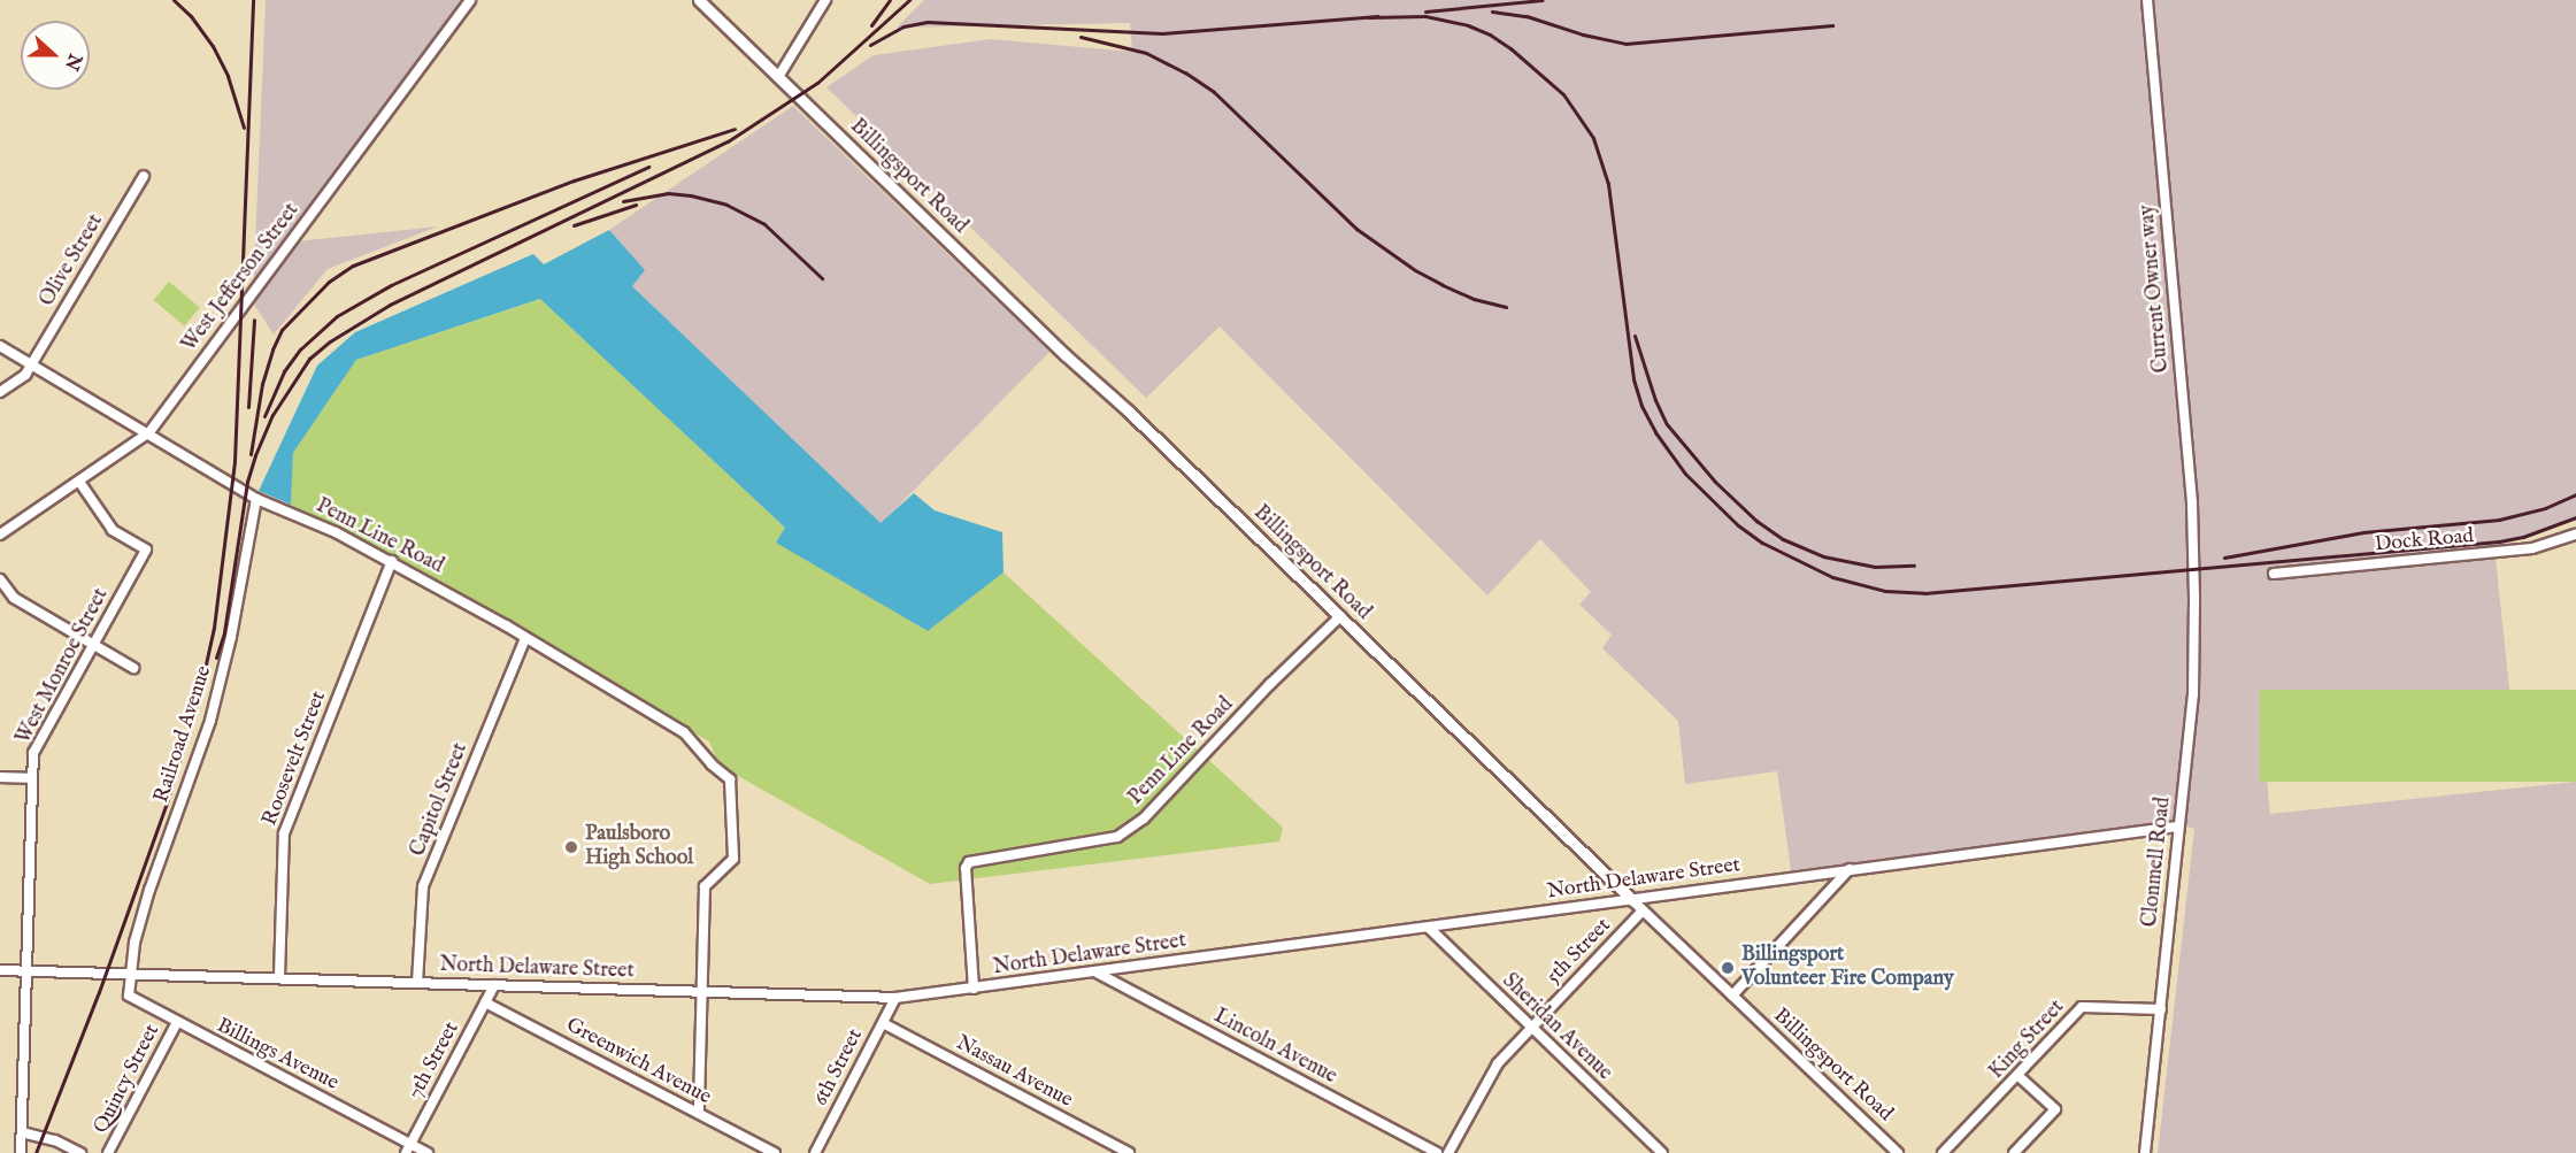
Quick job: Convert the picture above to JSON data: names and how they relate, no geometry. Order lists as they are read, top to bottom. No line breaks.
{"streets":{"street":["Billingsport Road","Olive Street","West Jefferson Street","Current Owner way","Penn Line Road","Dock Road","West Monroe Street","Railroad Avenue","Roosevelt Street","Capitol Street","Clonmell Road","North Delaware Street","5th Street","Sheridan Avenue","King Street","Lincoln Avenue","Billings Avenue","7th Street","Greenwich Avenue","6th Street","Nassau Avenue","Quincy Street"]},"crossings":[["Billingsport Road","Penn Line Road"],["Billingsport Road","North Delaware Street"],["Billingsport Road","5th Street"],["Olive Street","Penn Line Road"],["West Jefferson Street","Penn Line Road"],["West Jefferson Street","West Monroe Street"],["Current Owner way","Clonmell Road"],["Penn Line Road","Railroad Avenue"],["Penn Line Road","Roosevelt Street"],["Penn Line Road","Capitol Street"],["Penn Line Road","North Delaware Street"],["West Monroe Street","North Delaware Street"],["Railroad Avenue","North Delaware Street"],["Railroad Avenue","Billings Avenue"],["Roosevelt Street","North Delaware Street"],["Capitol Street","North Delaware Street"],["Clonmell Road","North Delaware Street"],["Clonmell Road","King Street"],["North Delaware Street","Sheridan Avenue"],["North Delaware Street","Lincoln Avenue"],["North Delaware Street","Billings Avenue"],["North Delaware Street","7th Street"],["North Delaware Street","6th Street"],["5th Street","Sheridan Avenue"],["Billings Avenue","7th Street"],["Billings Avenue","Quincy Street"],["7th Street","Greenwich Avenue"],["6th Street","Nassau Avenue"]],"places":["Paulsboro High School","Billingsport Volunteer Fire Company"],"north":"right"}
